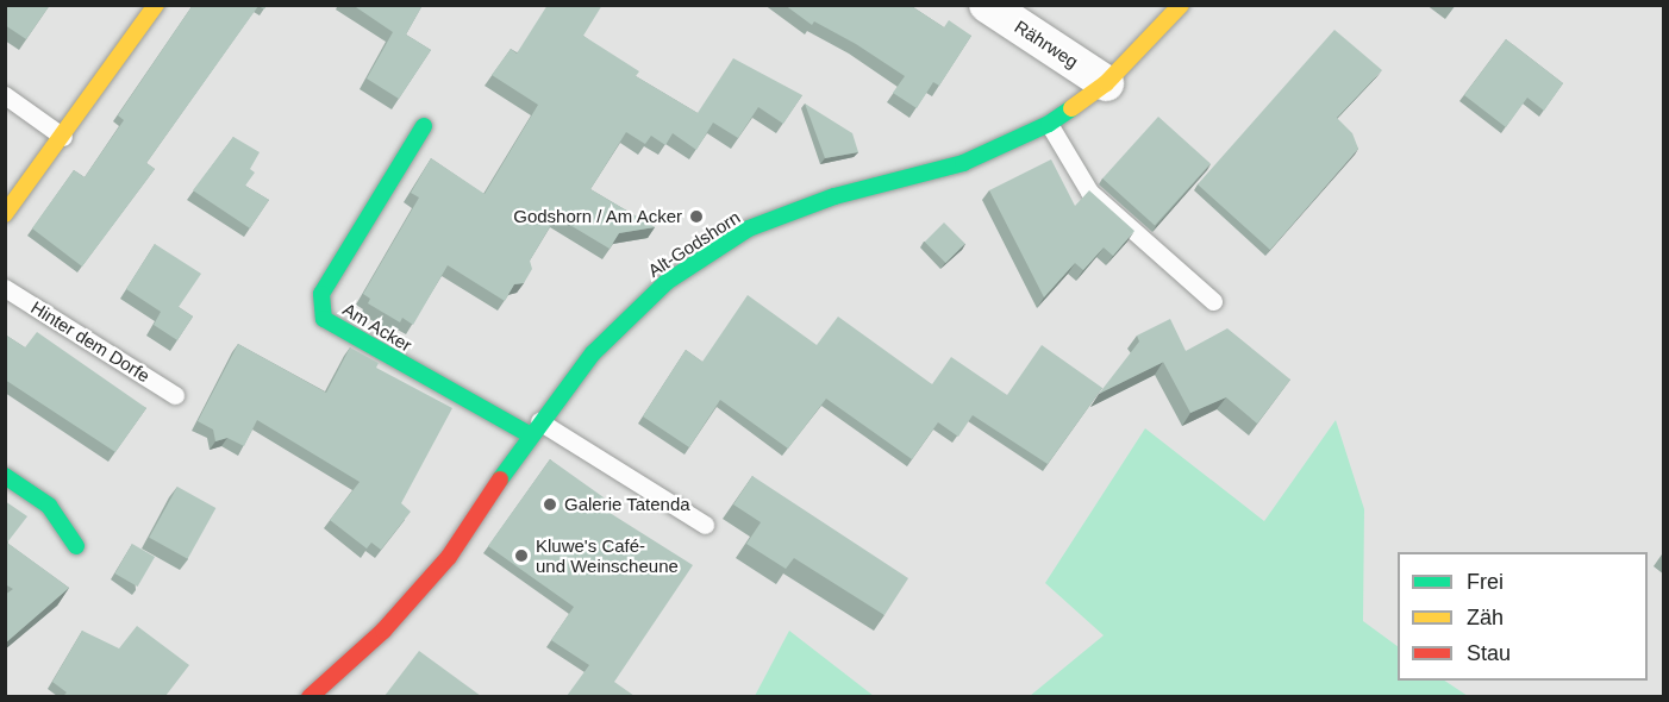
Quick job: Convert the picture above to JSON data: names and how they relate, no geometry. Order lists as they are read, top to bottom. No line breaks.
{"streets":{"street":["Rährweg","Alt-Godshorn","Am Acker"],"lane":["Hinter dem Dorfe"]},"crossings":[["Rährweg","Alt-Godshorn"],["Alt-Godshorn","Am Acker"]],"places":["Godshorn / Am Acker","Galerie Tatenda","Kluwe's Café- und Weinscheune"],"legend":["Frei","Zäh","Stau"]}
